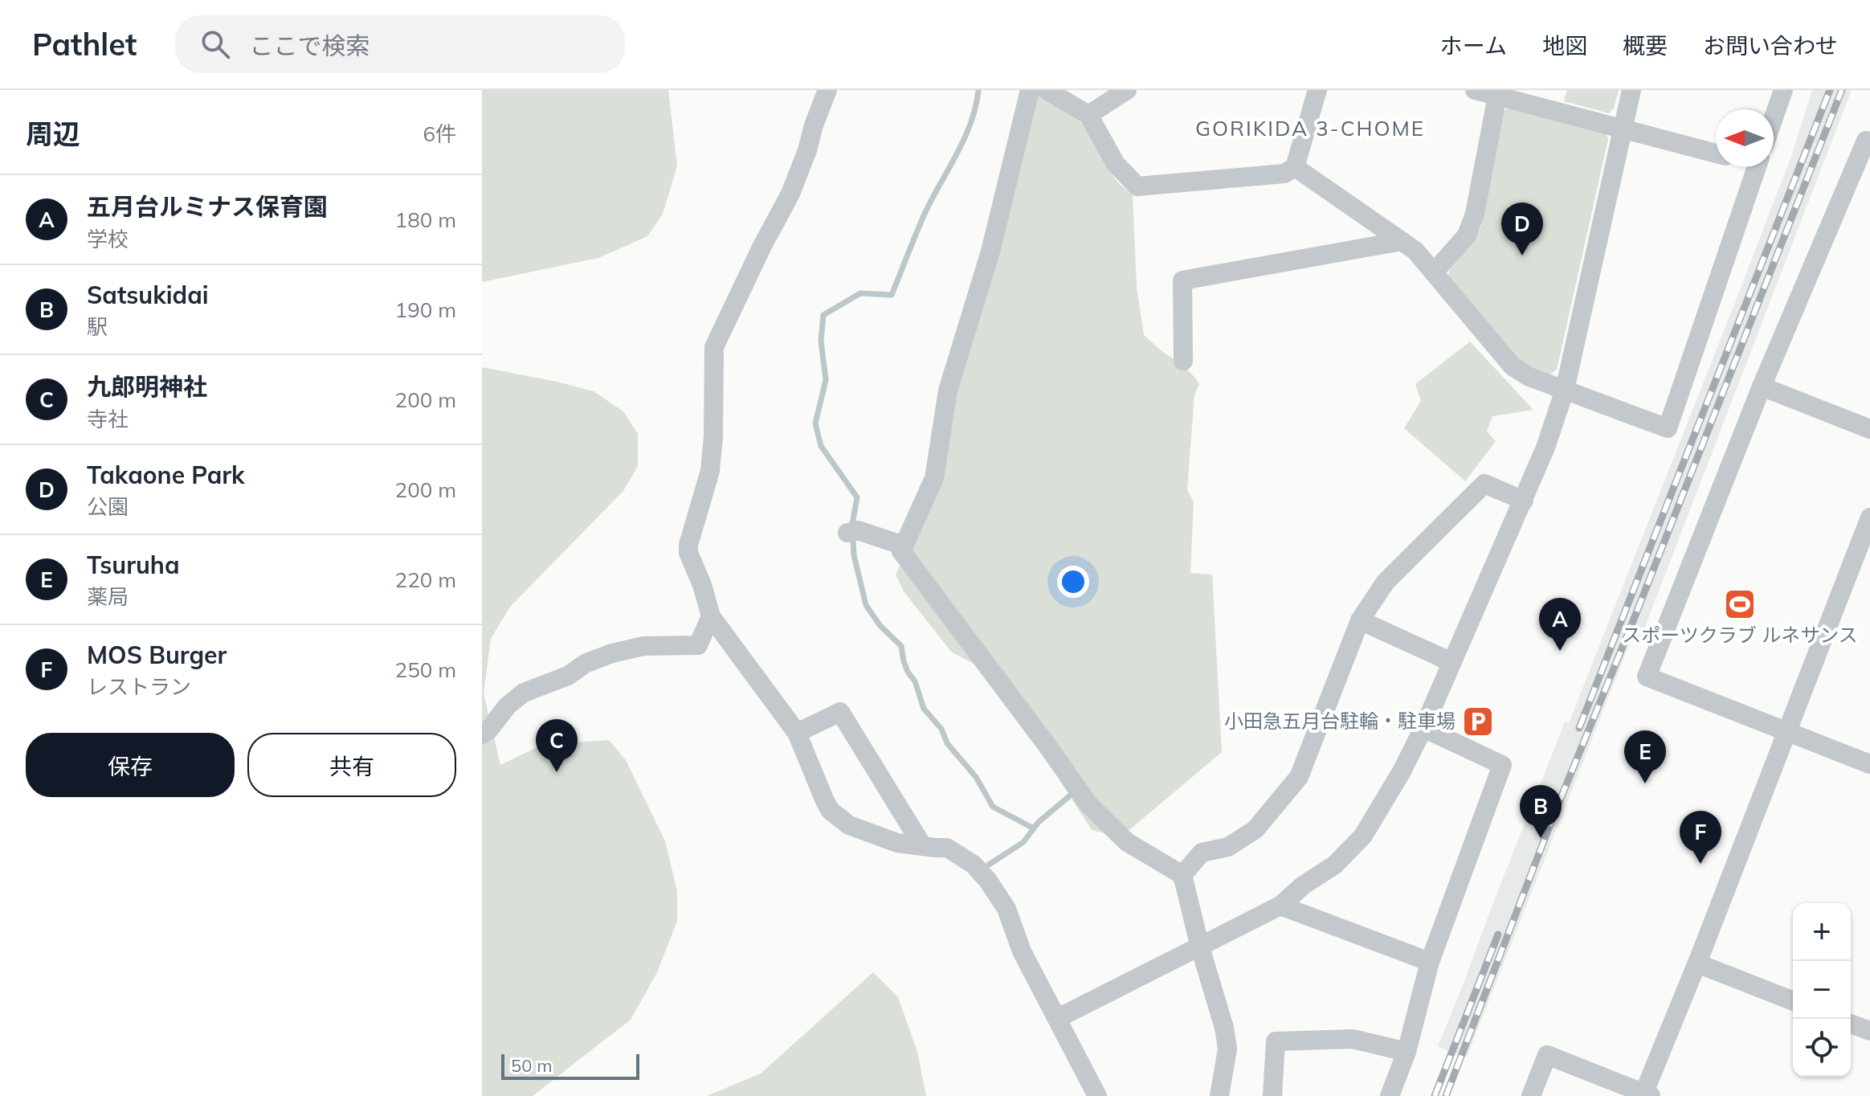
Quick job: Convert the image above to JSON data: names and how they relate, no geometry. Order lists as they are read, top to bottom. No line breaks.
{"districts":["GORIKIDA 3-CHOME"],"places":{"sports":["スポーツクラブ ルネサンス"],"parking":["小田急五月台駐輪・駐車場"]},"scale_bar":"50 m","north":"left","page":{"header":"Pathlet","search":"ここで検索","nav":["ホーム","地図","概要","お問い合わせ"],"heading":["周辺","6件"],"list":[{"mark":"A","name":"五月台ルミナス保育園","note":"学校","value":"180 m"},{"mark":"B","name":"Satsukidai","note":"駅","value":"190 m"},{"mark":"C","name":"九郎明神社","note":"寺社","value":"200 m"},{"mark":"D","name":"Takaone Park","note":"公園","value":"200 m"},{"mark":"E","name":"Tsuruha","note":"薬局","value":"220 m"},{"mark":"F","name":"MOS Burger","note":"レストラン","value":"250 m"}],"pins":["D","A","C","E","B","F"],"buttons":["保存","共有"],"map_buttons":["+","−"],"scale":"50 m"}}
